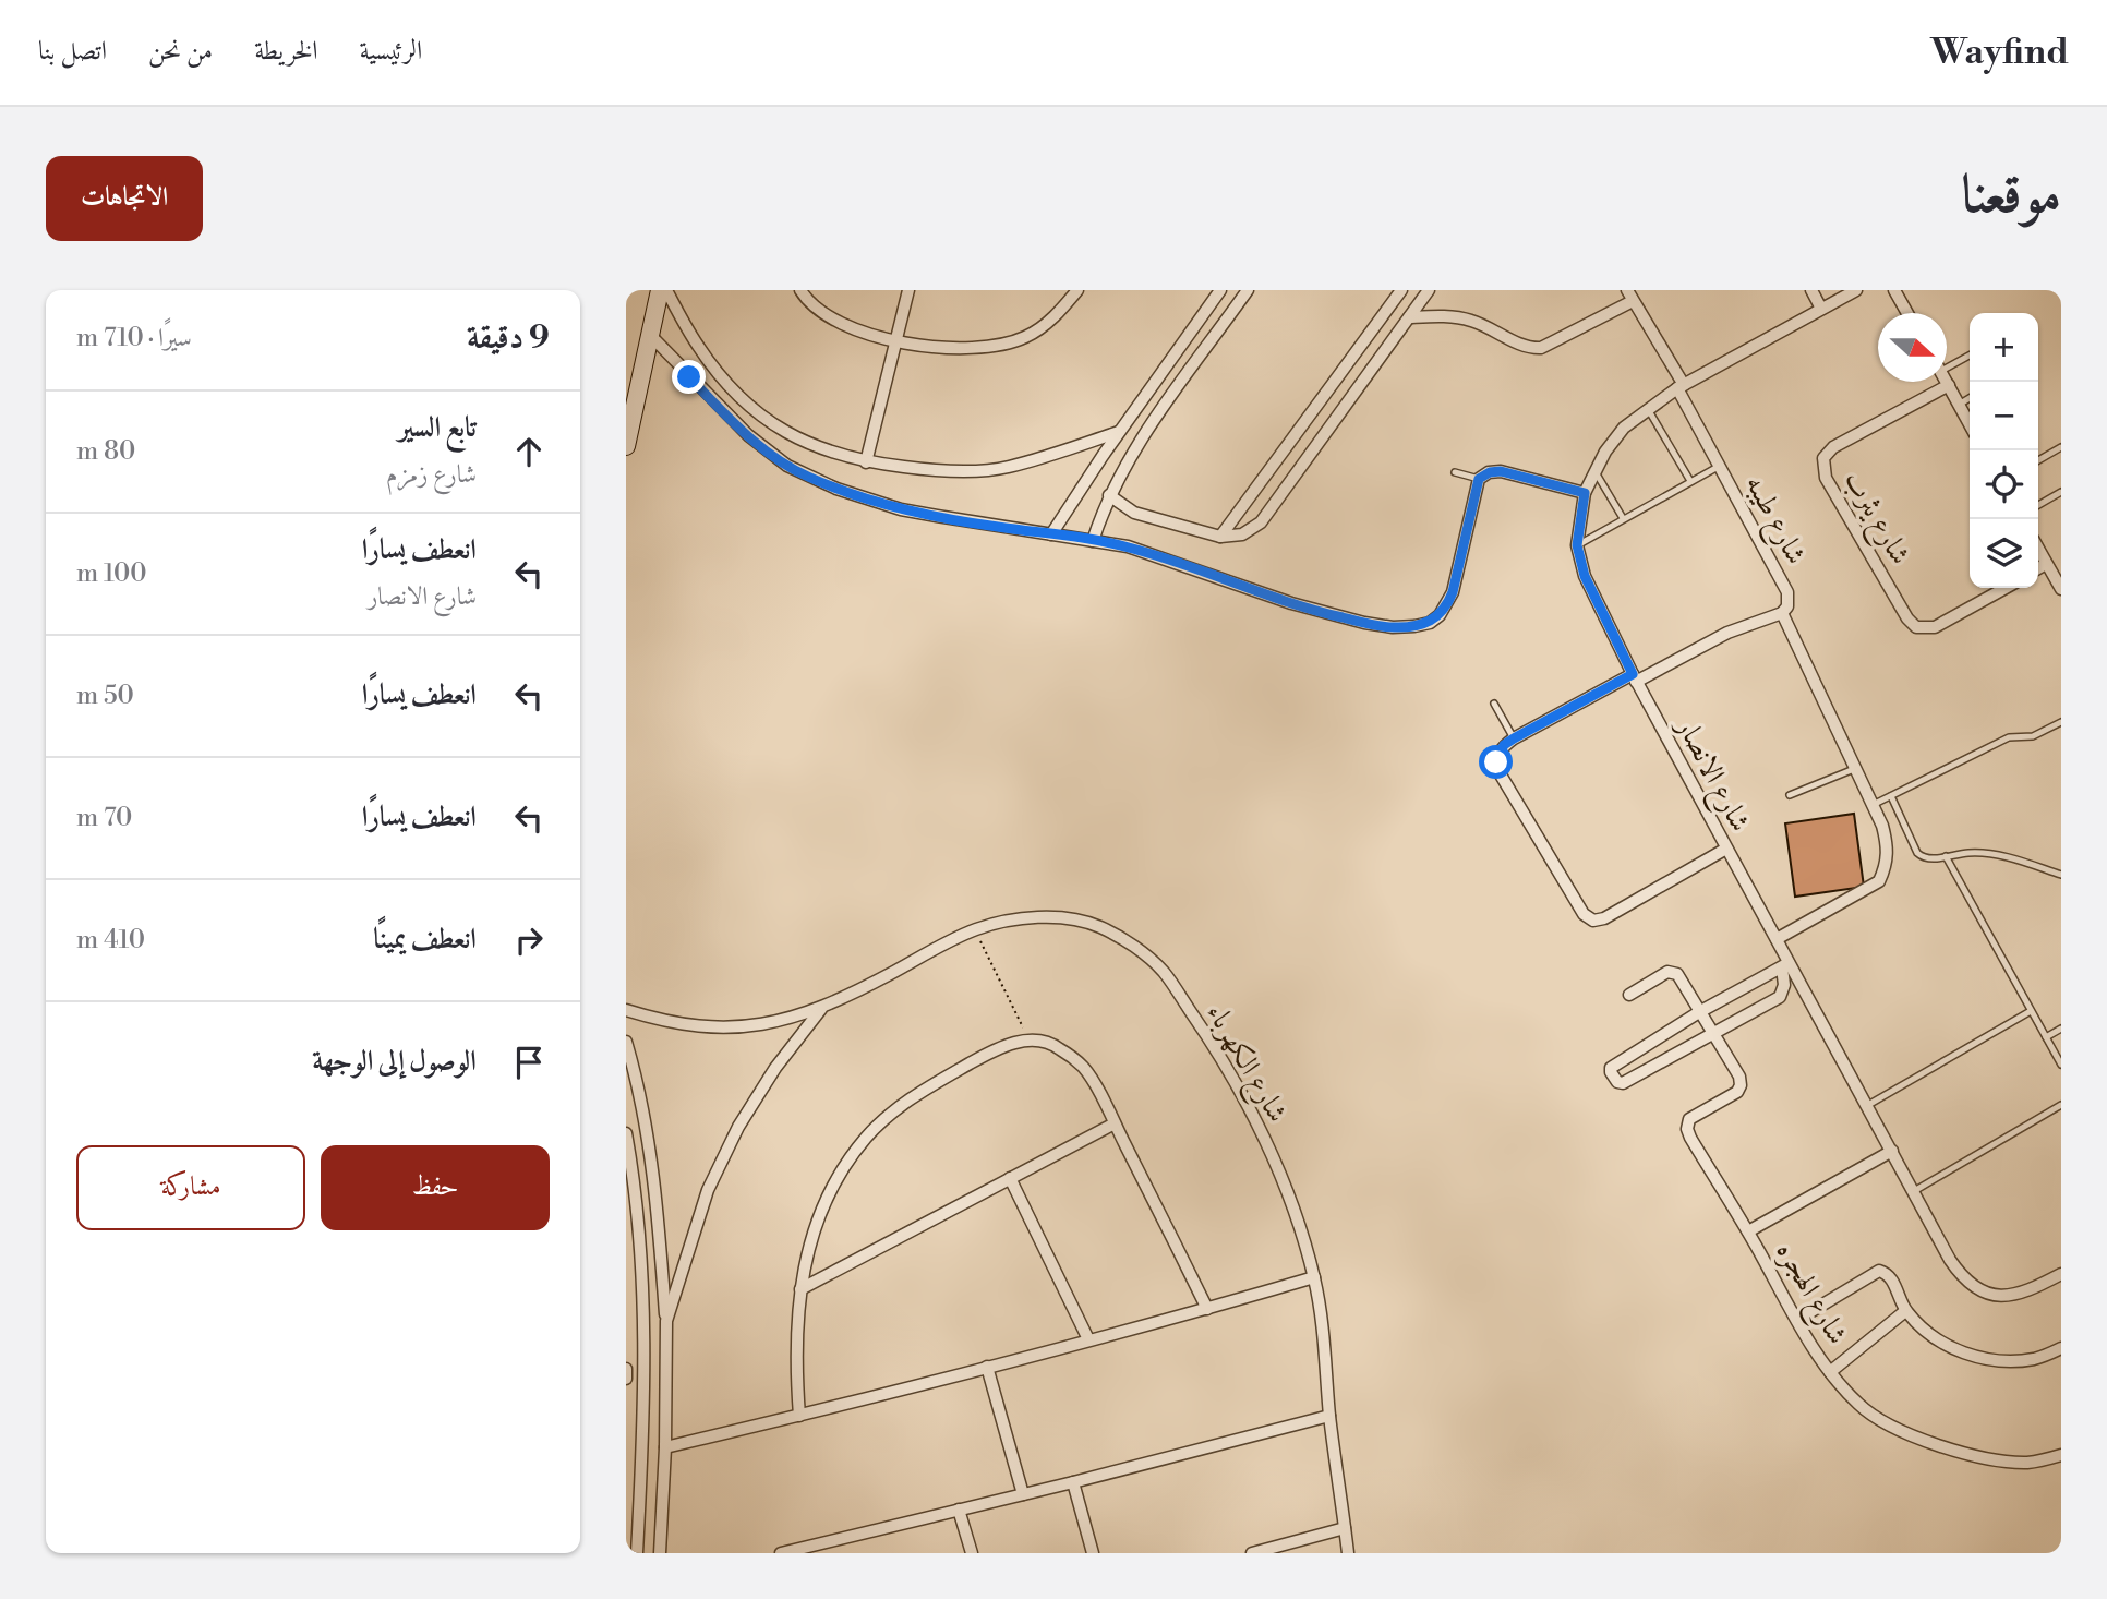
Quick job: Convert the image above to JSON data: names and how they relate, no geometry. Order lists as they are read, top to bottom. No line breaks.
{"streets":{"street":["شارع يثرب","شارع طيبه","شارع الانصار","شارع الكهرباء","شارع الهجره"]},"crossings":[["شارع طيبه","شارع الانصار"]],"north":"right","page":{"header":"Wayfind","nav":["الرئيسية","الخريطة","من نحن","اتصل بنا"],"title":"موقعنا","buttons":["الاتجاهات",["حفظ","مشاركة"]],"heading":["9 دقيقة","سيرًا · 710 m"],"map_buttons":["+","−"],"list":[["تابع السير","شارع زمزم","80 m"],["انعطف يسارًا","شارع الانصار","100 m"],["انعطف يسارًا","50 m"],["انعطف يسارًا","70 m"],["انعطف يمينًا","410 m"],"الوصول إلى الوجهة"]}}
